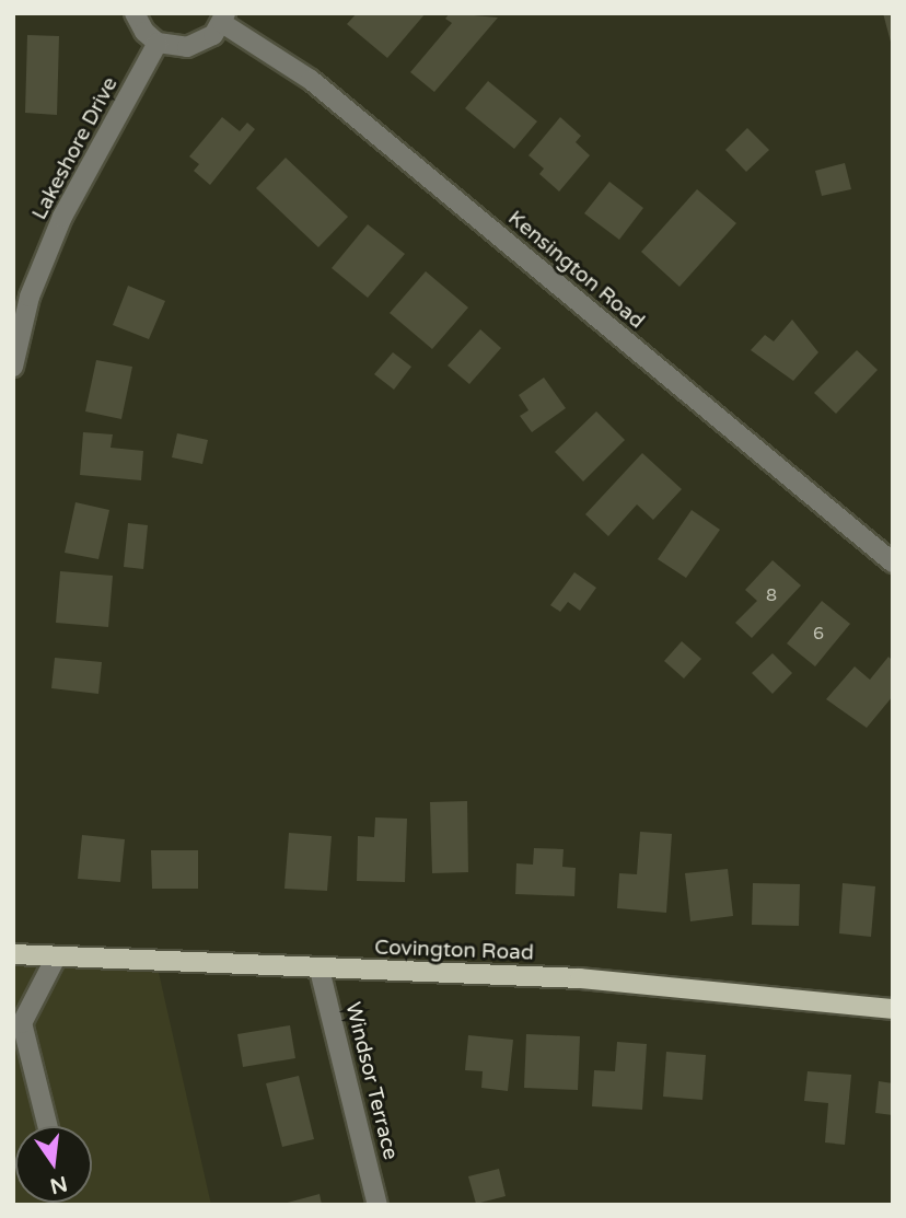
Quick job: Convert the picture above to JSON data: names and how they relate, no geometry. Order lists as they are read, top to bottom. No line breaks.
{"streets":{"main road":["Covington Road"],"street":["Lakeshore Drive","Kensington Road","Windsor Terrace"]},"crossings":[["Covington Road","Windsor Terrace"]],"house_numbers":["8","6"],"north":"bottom"}
